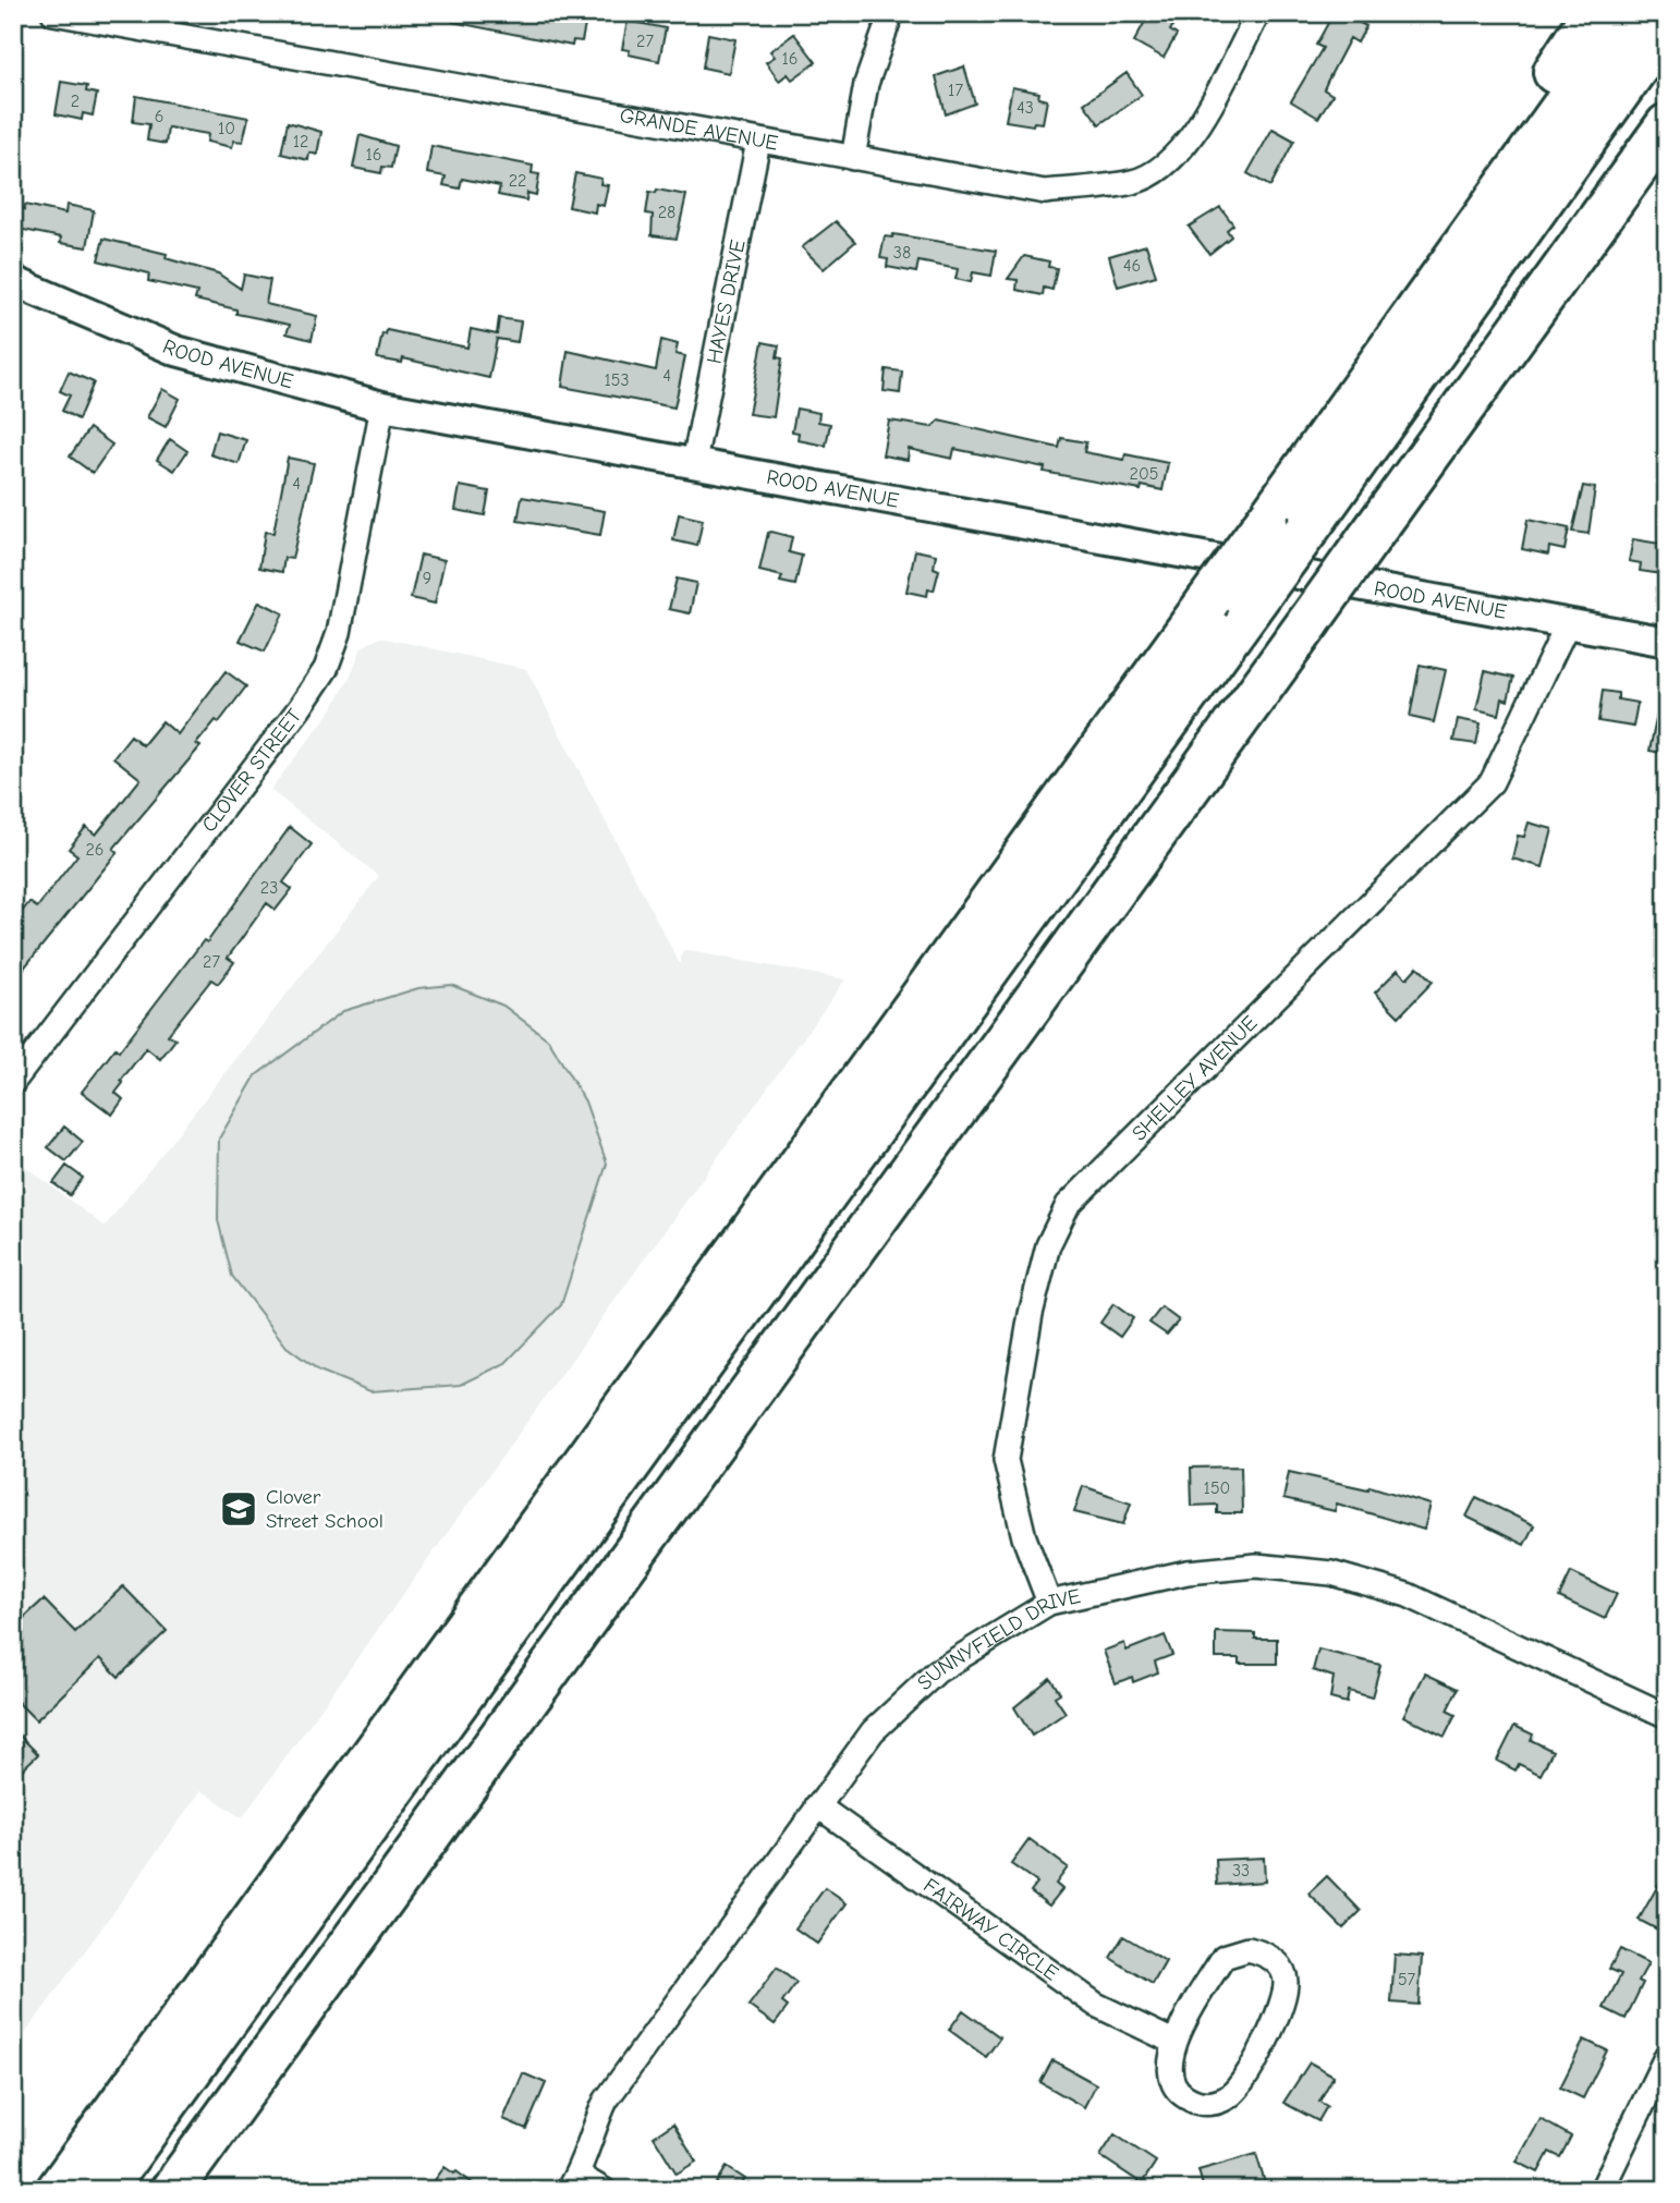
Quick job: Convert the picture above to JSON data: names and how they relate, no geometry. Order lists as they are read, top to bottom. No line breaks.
{"streets":{"street":["GRANDE AVENUE","HAYES DRIVE","ROOD AVENUE","CLOVER STREET","SHELLEY AVENUE","SUNNYFIELD DRIVE","FAIRWAY CIRCLE"]},"crossings":[["GRANDE AVENUE","HAYES DRIVE"],["HAYES DRIVE","ROOD AVENUE"],["ROOD AVENUE","CLOVER STREET"],["ROOD AVENUE","SHELLEY AVENUE"],["SHELLEY AVENUE","SUNNYFIELD DRIVE"],["SUNNYFIELD DRIVE","FAIRWAY CIRCLE"]],"places":{"school or university":["Clover Street School"]},"house_numbers":["27","16","17","2","43","6","10","12","16","22","28","38","46","4","153","205","4","9","26","23","27","150","33","57"]}
